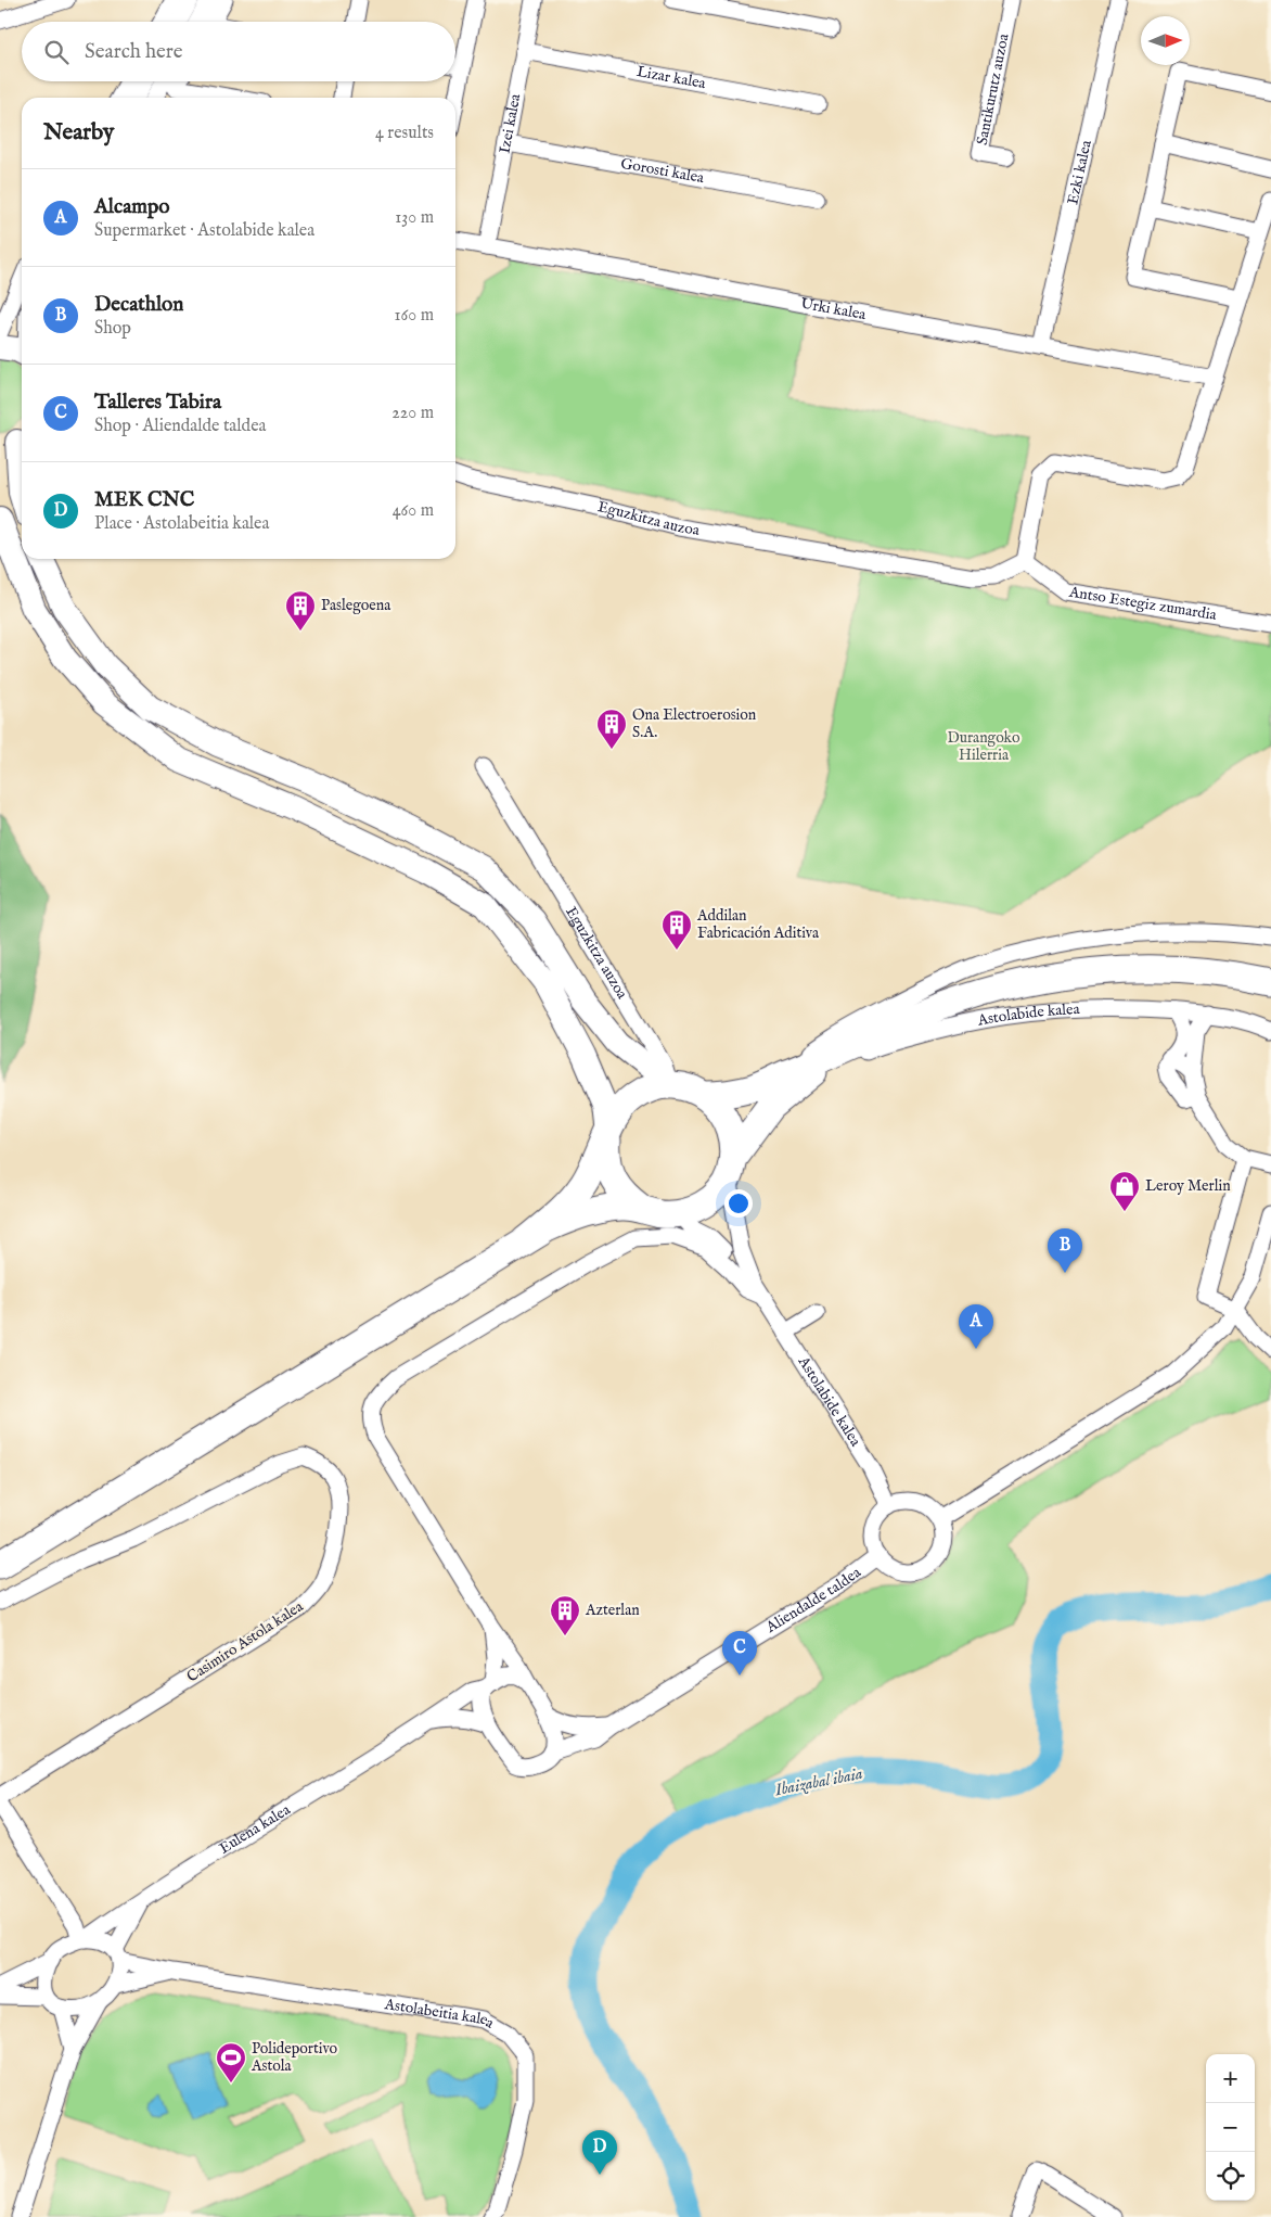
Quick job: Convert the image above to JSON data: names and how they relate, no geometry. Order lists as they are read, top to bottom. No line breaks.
{"streets":{"street":["Lizar kalea","Santikurutz auzoa","Izei kalea","Gorosti kalea","Ezki kalea","Urki kalea","Eguzkitza auzoa","Antso Estegiz zumardia","Astolabide kalea","Aliendalde taldea","Casimiro Astola kalea","Eulena kalea","Astolabeitia kalea"]},"crossings":[["Lizar kalea","Izei kalea"],["Izei kalea","Gorosti kalea"],["Izei kalea","Urki kalea"],["Ezki kalea","Urki kalea"],["Eguzkitza auzoa","Antso Estegiz zumardia"],["Eguzkitza auzoa","Astolabide kalea"],["Astolabide kalea","Aliendalde taldea"],["Eulena kalea","Astolabeitia kalea"]],"water":["Ibaizabal ibaia"],"parks":["Durangoko Hilerria"],"places":{"building":["Paslegoena","Ona Electroerosion S.A.","Addilan Fabricación Aditiva","Azterlan"],"shop":["Leroy Merlin"],"sports":["Polideportivo Astola"]},"north":"right","page":{"search":"Search here","heading":["Nearby","4 results"],"list":[{"mark":"A","name":"Alcampo","note":"Supermarket · Astolabide kalea","value":"130 m"},{"mark":"B","name":"Decathlon","note":"Shop","value":"160 m"},{"mark":"C","name":"Talleres Tabira","note":"Shop · Aliendalde taldea","value":"220 m"},{"mark":"D","name":"MEK CNC","note":"Place · Astolabeitia kalea","value":"460 m"}],"pins":["B","A","C","D"],"map_buttons":["+","−"]}}
